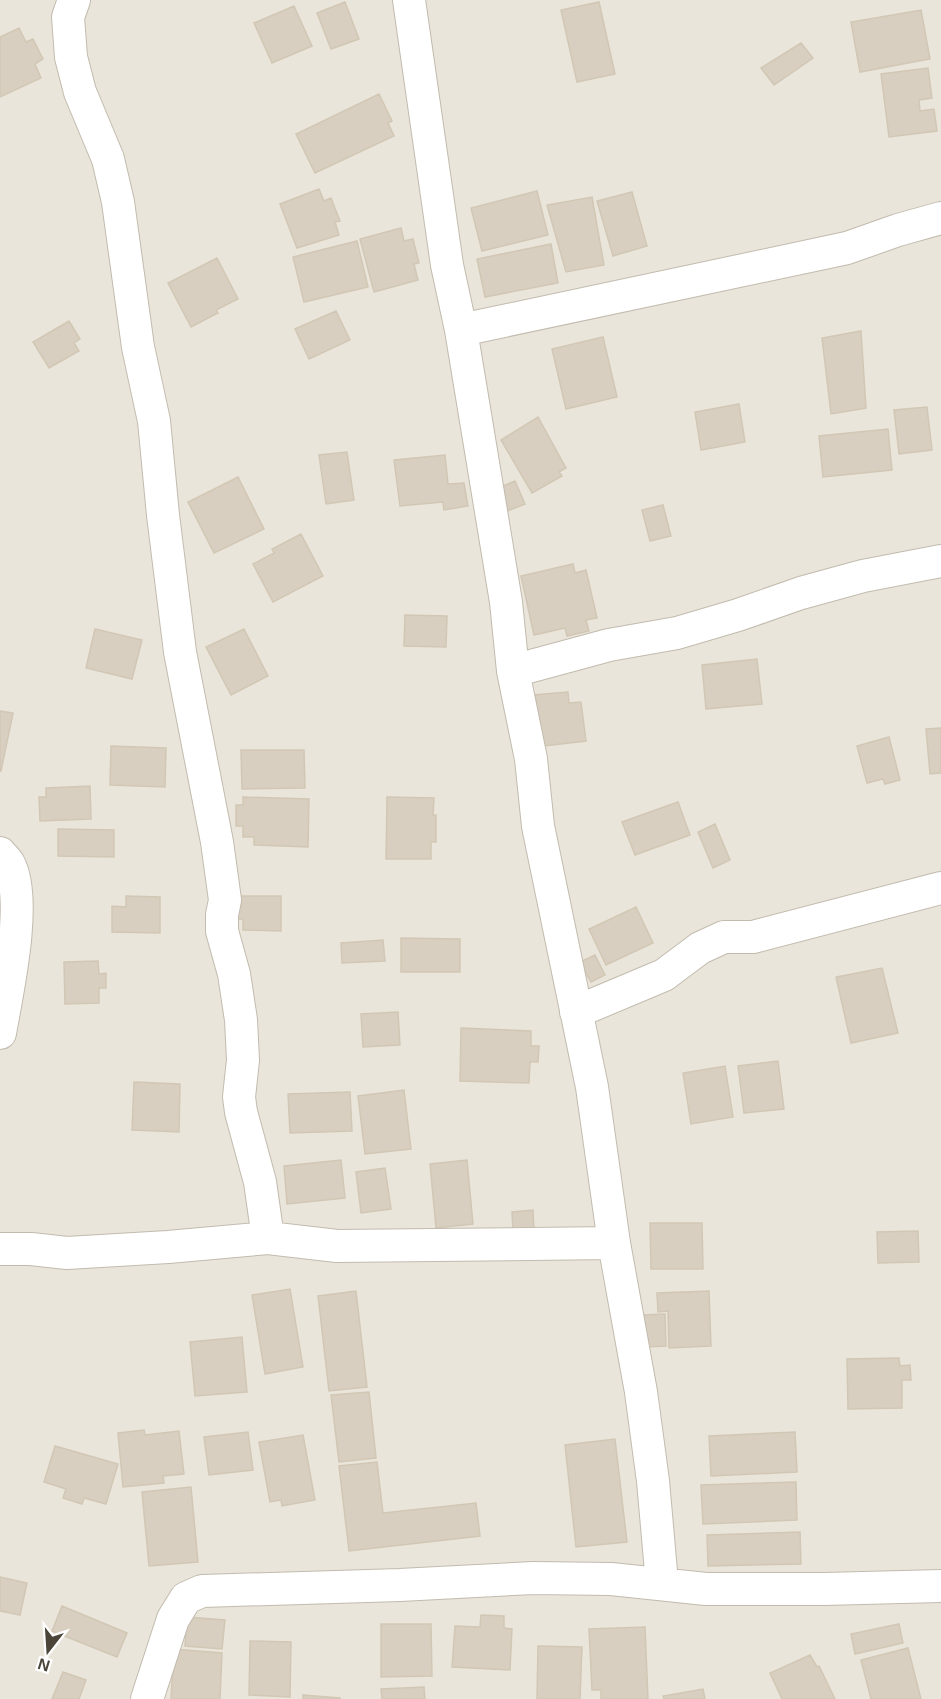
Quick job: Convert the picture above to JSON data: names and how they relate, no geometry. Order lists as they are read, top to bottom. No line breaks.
{"north":"bottom"}
